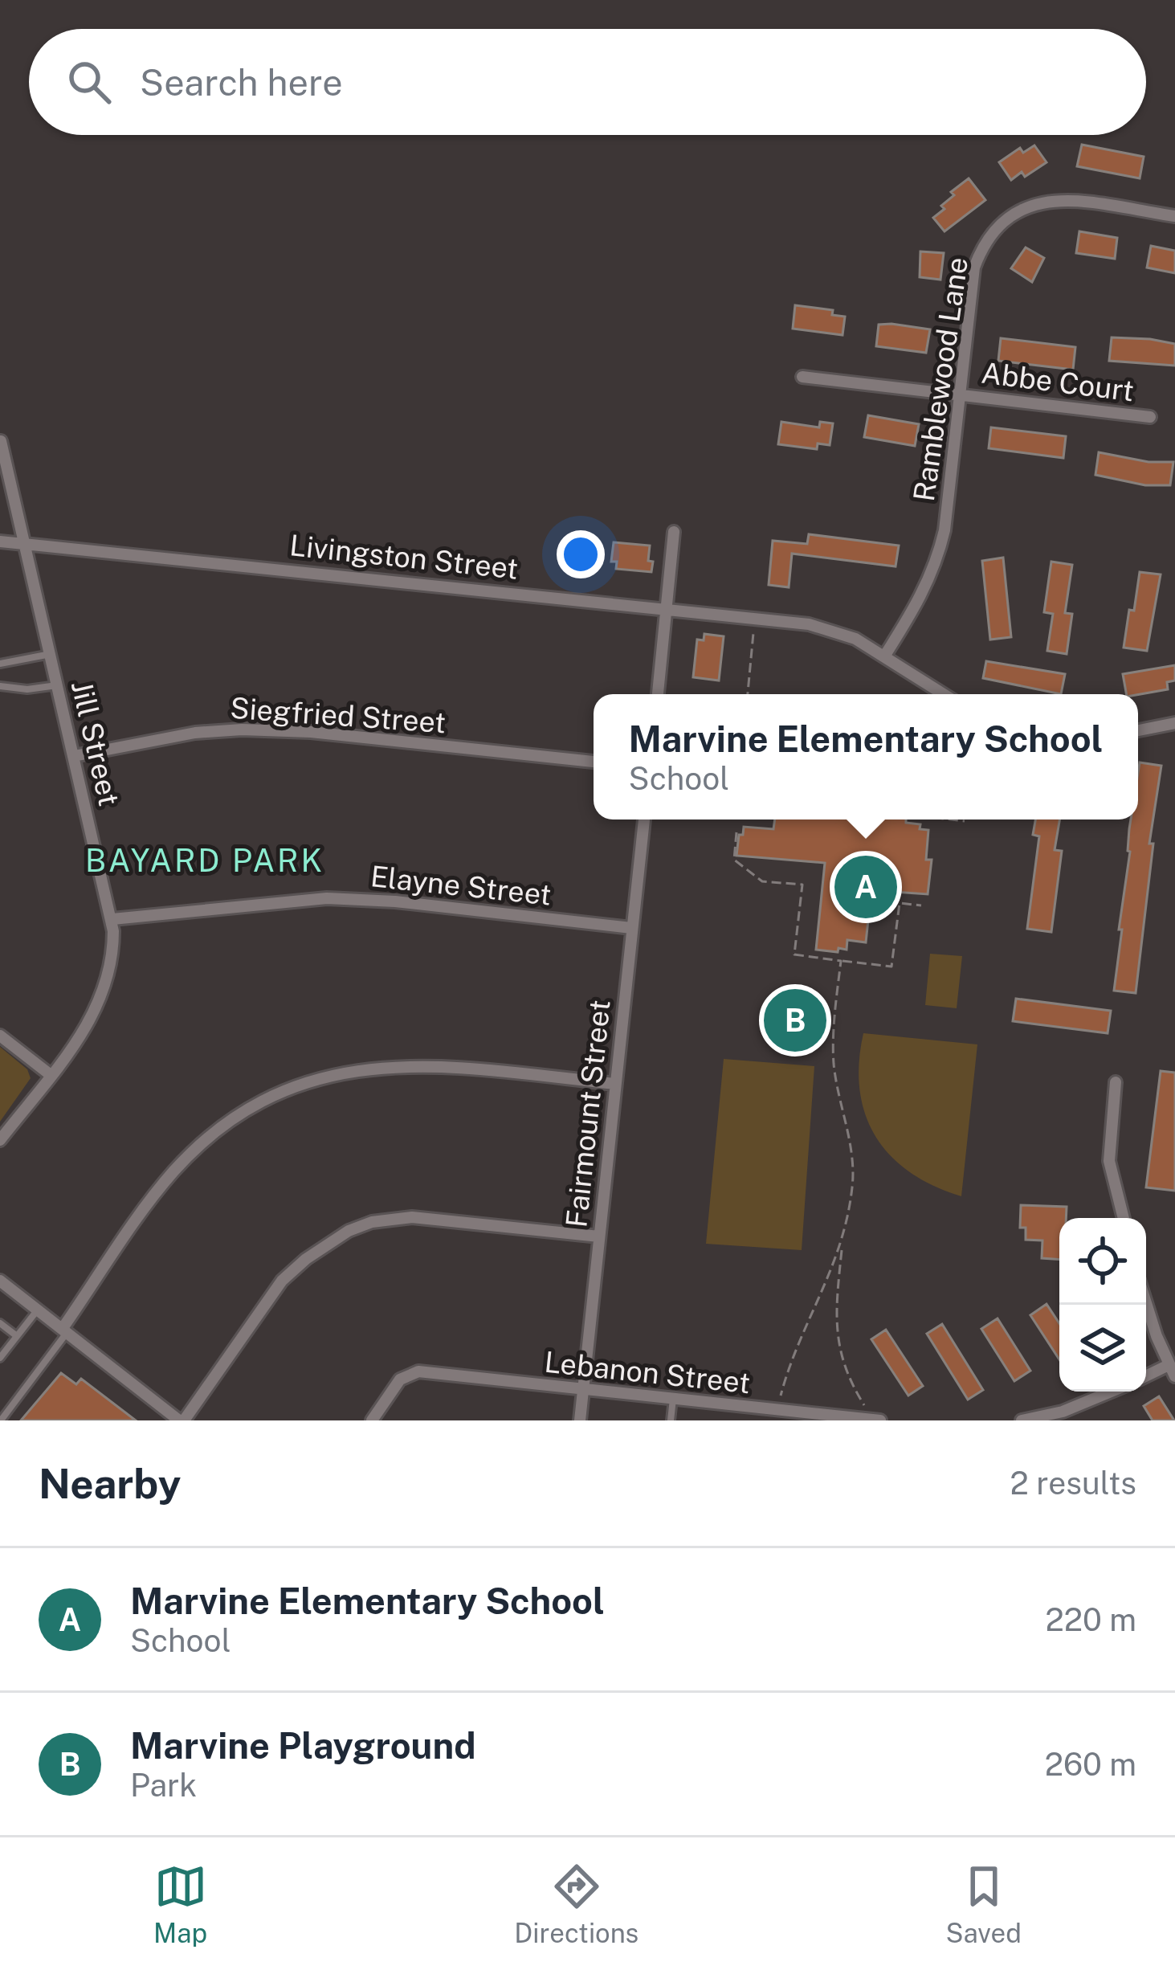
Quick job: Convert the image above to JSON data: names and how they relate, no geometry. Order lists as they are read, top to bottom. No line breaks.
{"streets":{"street":["Ramblewood Lane","Abbe Court","Livingston Street","Siegfried Street","Jill Street","Elayne Street","Fairmount Street","Lebanon Street"]},"crossings":[["Ramblewood Lane","Abbe Court"],["Ramblewood Lane","Livingston Street"],["Livingston Street","Jill Street"],["Siegfried Street","Jill Street"],["Jill Street","Elayne Street"],["Elayne Street","Fairmount Street"],["Fairmount Street","Lebanon Street"]],"districts":["BAYARD PARK"],"page":{"search":"Search here","popup":["Marvine Elementary School","School"],"pins":["A","B"],"heading":["Nearby","2 results"],"list":[{"mark":"A","name":"Marvine Elementary School","note":"School","value":"220 m"},{"mark":"B","name":"Marvine Playground","note":"Park","value":"260 m"}],"nav":["Map","Directions","Saved"]}}
